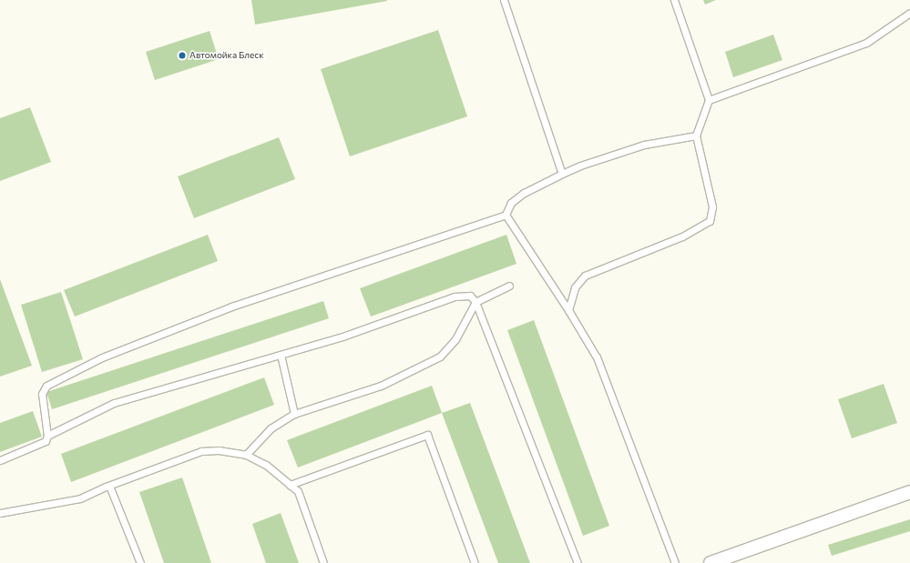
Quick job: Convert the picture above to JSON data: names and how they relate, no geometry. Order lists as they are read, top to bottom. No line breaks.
{"places":["Автомойка Блеск"]}
